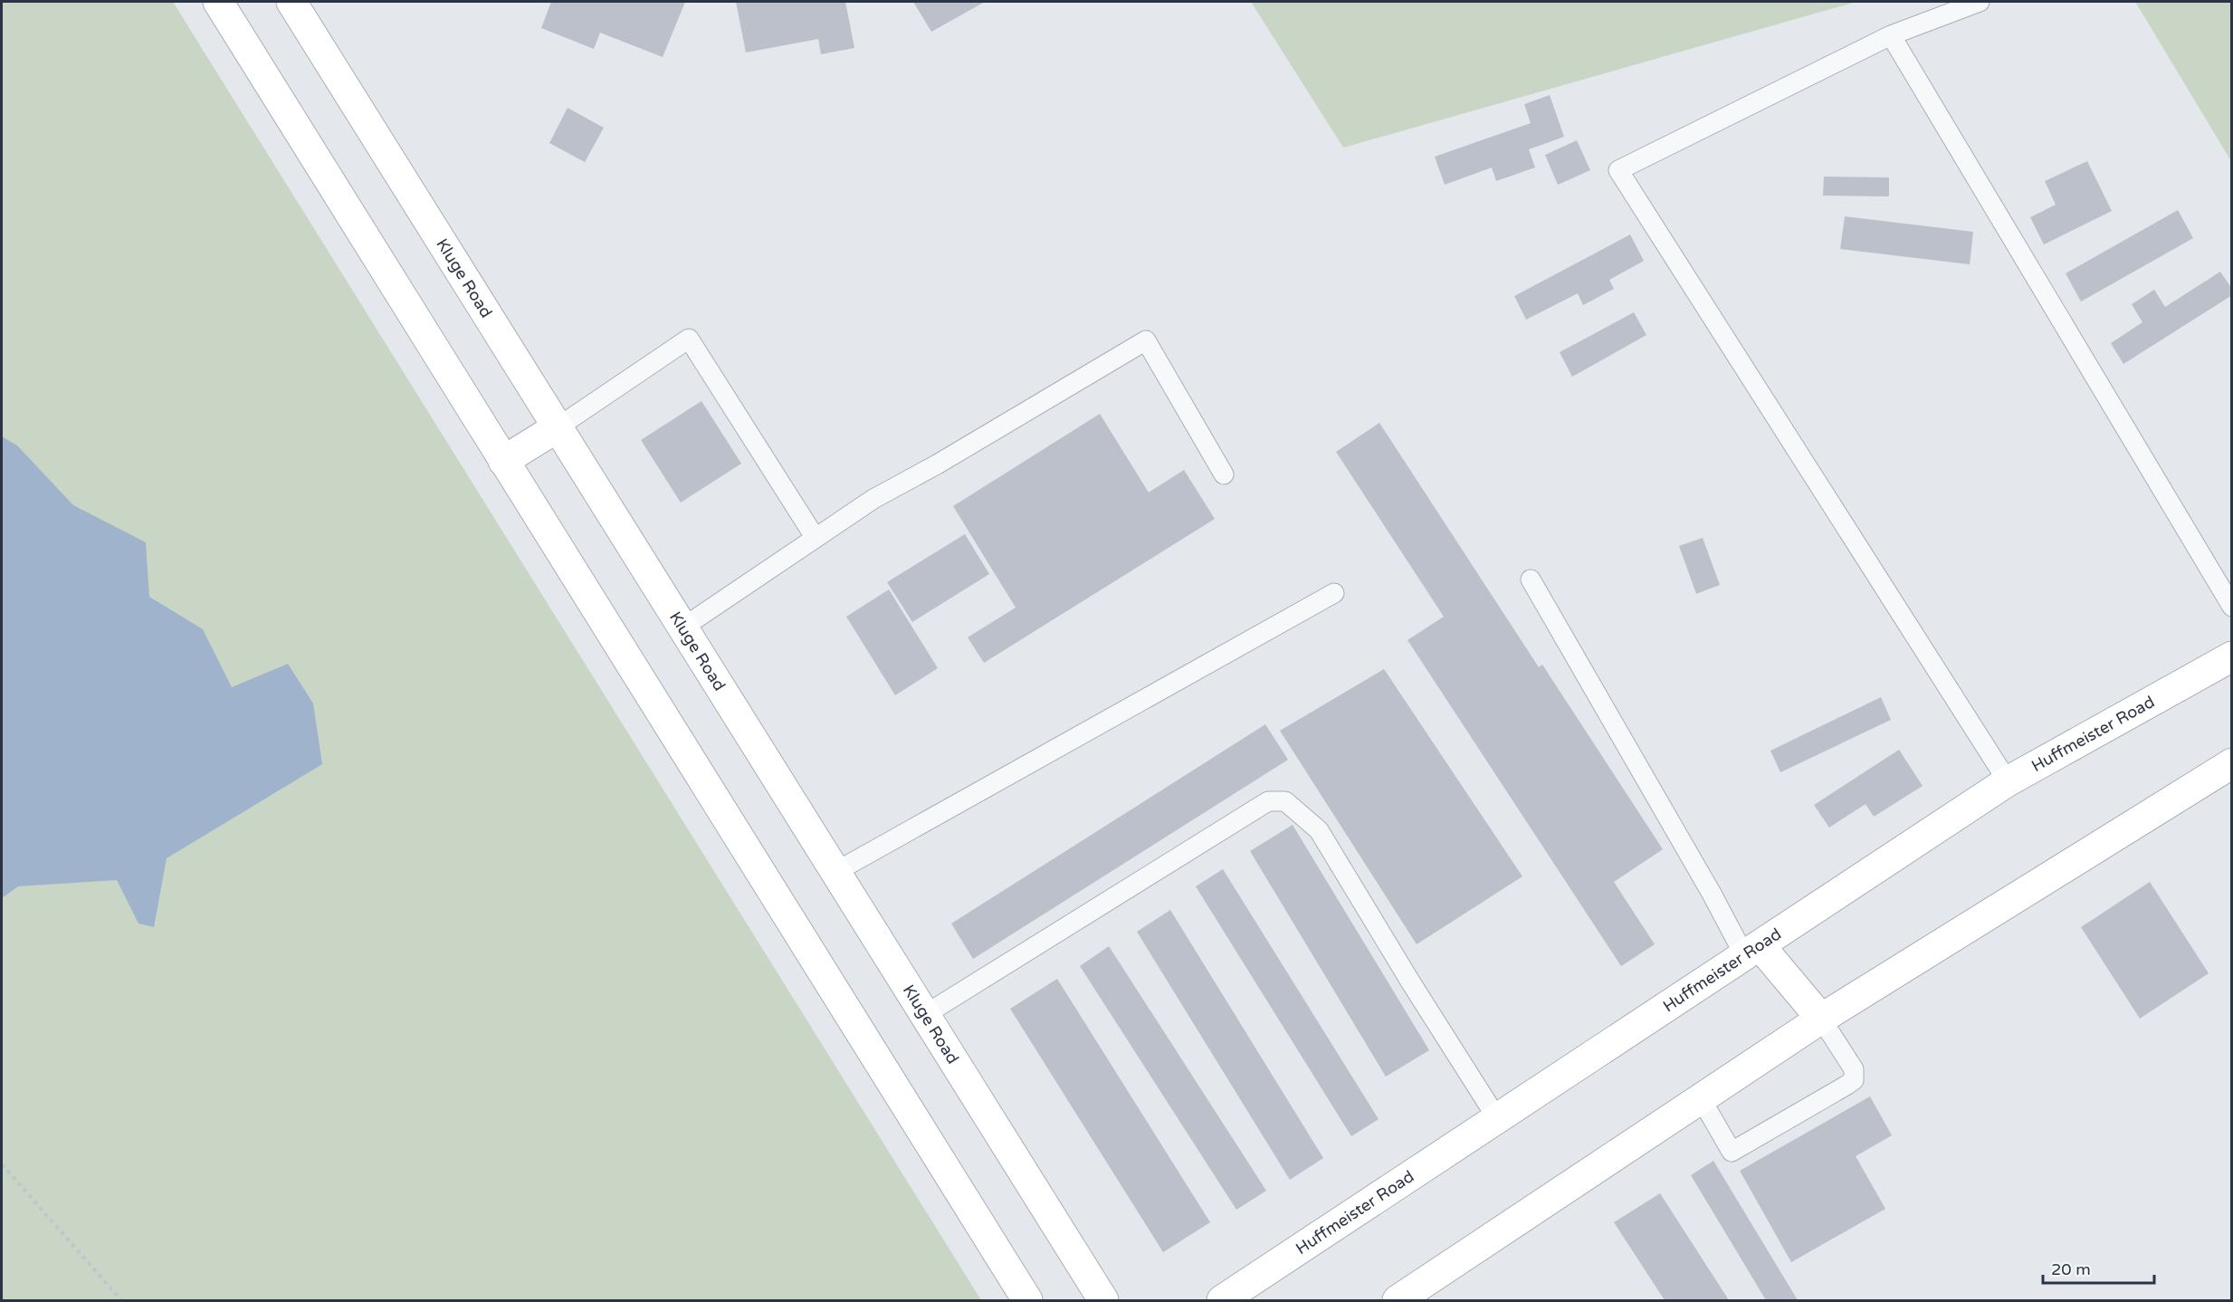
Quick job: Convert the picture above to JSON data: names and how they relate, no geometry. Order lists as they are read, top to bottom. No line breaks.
{"streets":{"main road":["Kluge Road","Huffmeister Road"]},"scale_bar":"20 m"}
